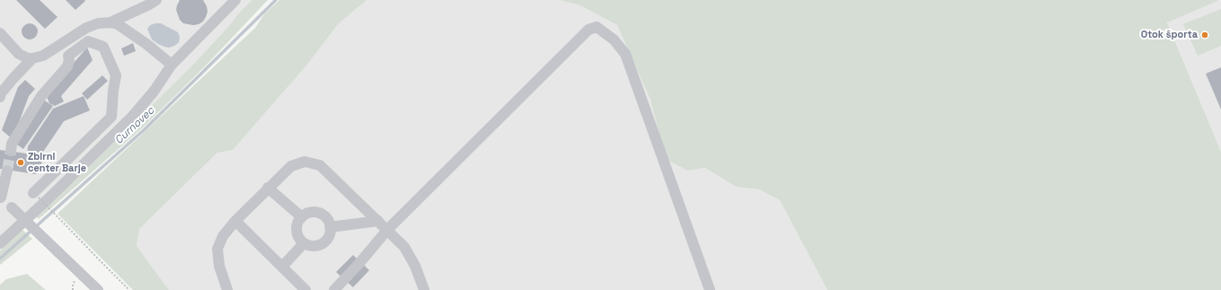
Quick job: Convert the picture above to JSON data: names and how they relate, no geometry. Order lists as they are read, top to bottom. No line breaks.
{"water":["Curnovec"],"places":["Otok športa","Zbirni center Barje"]}
